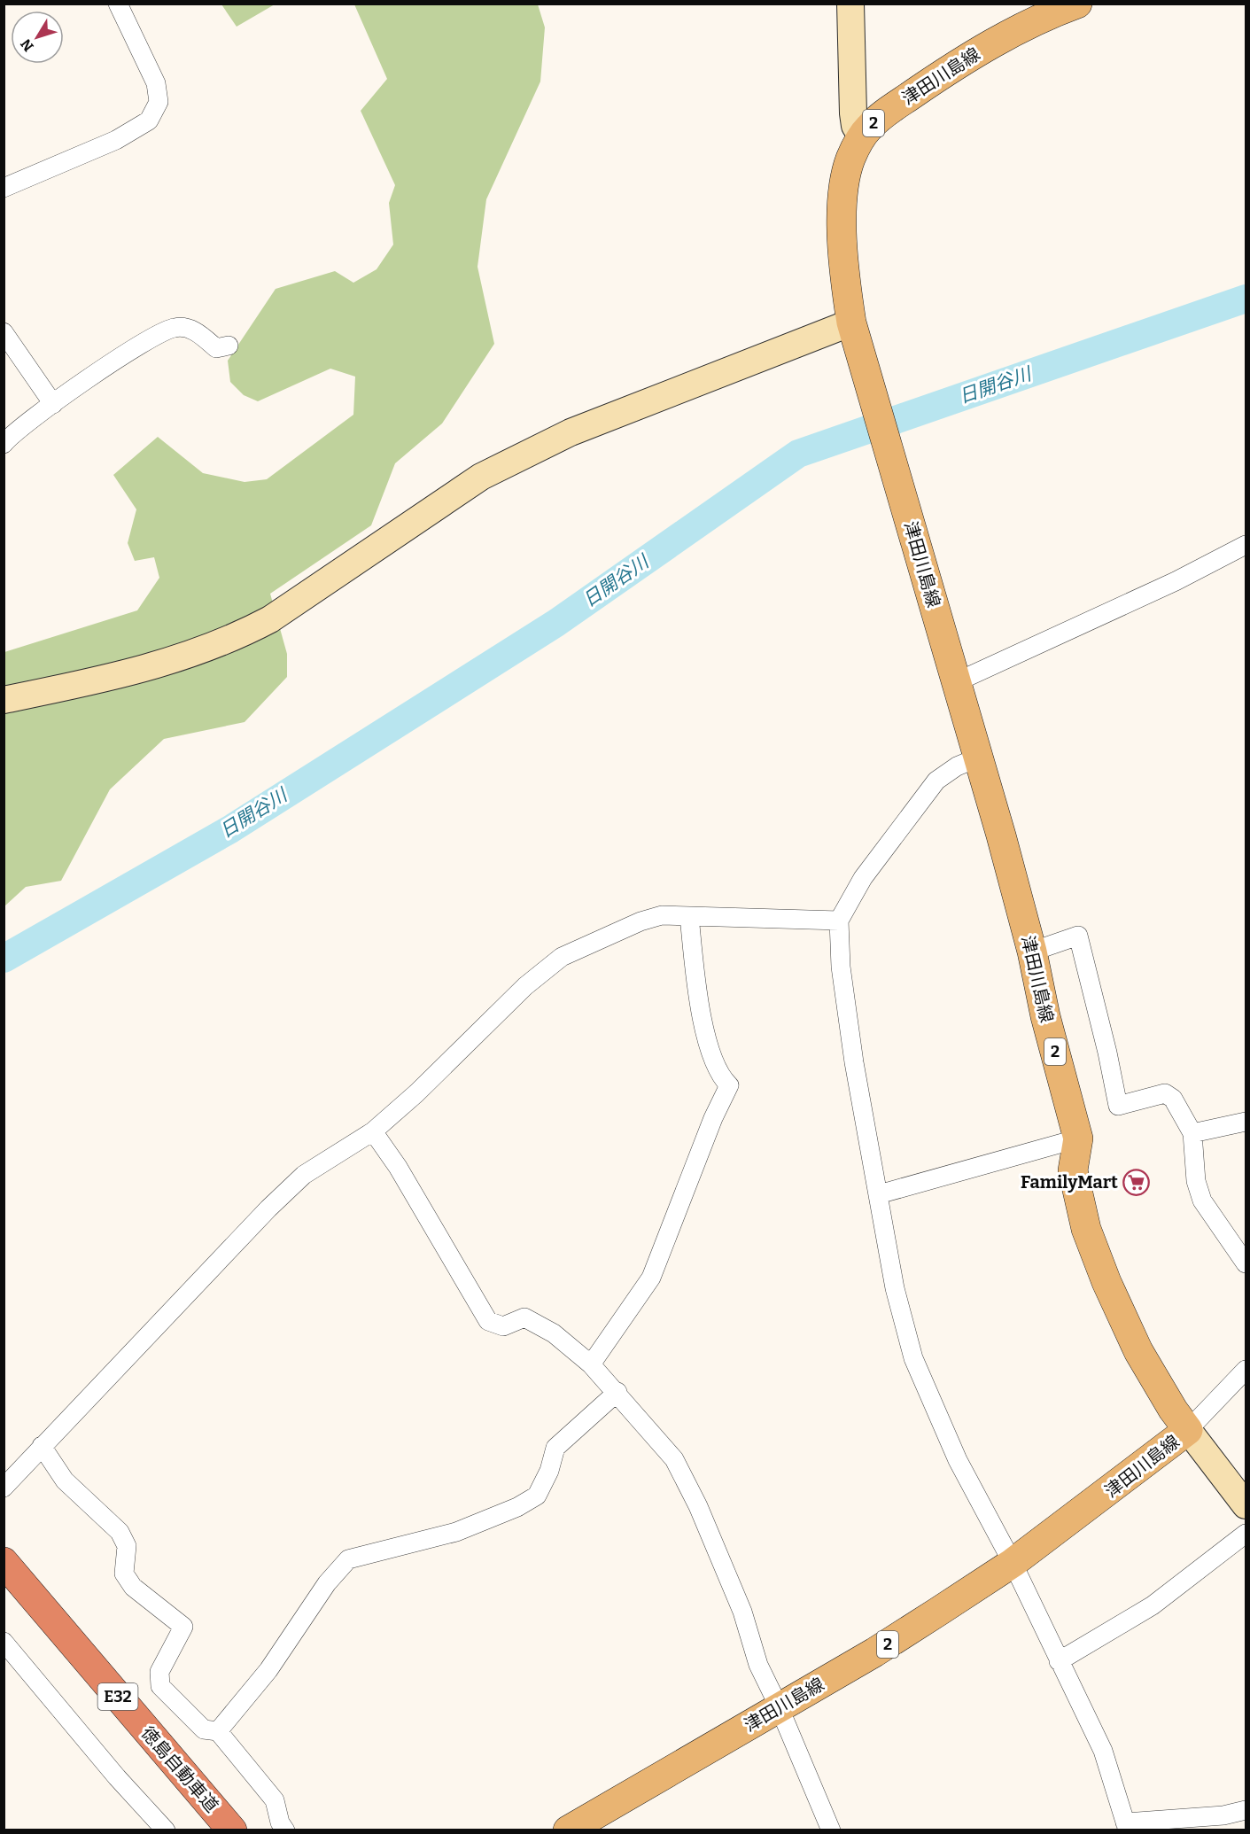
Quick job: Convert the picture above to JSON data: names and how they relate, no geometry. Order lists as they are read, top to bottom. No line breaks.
{"streets":{"highway":["E32","徳島自動車道"],"main road":["津田川島線","2"]},"water":["日開谷川"],"places":{"supermarket":["FamilyMart"]},"north":"bottom left"}
